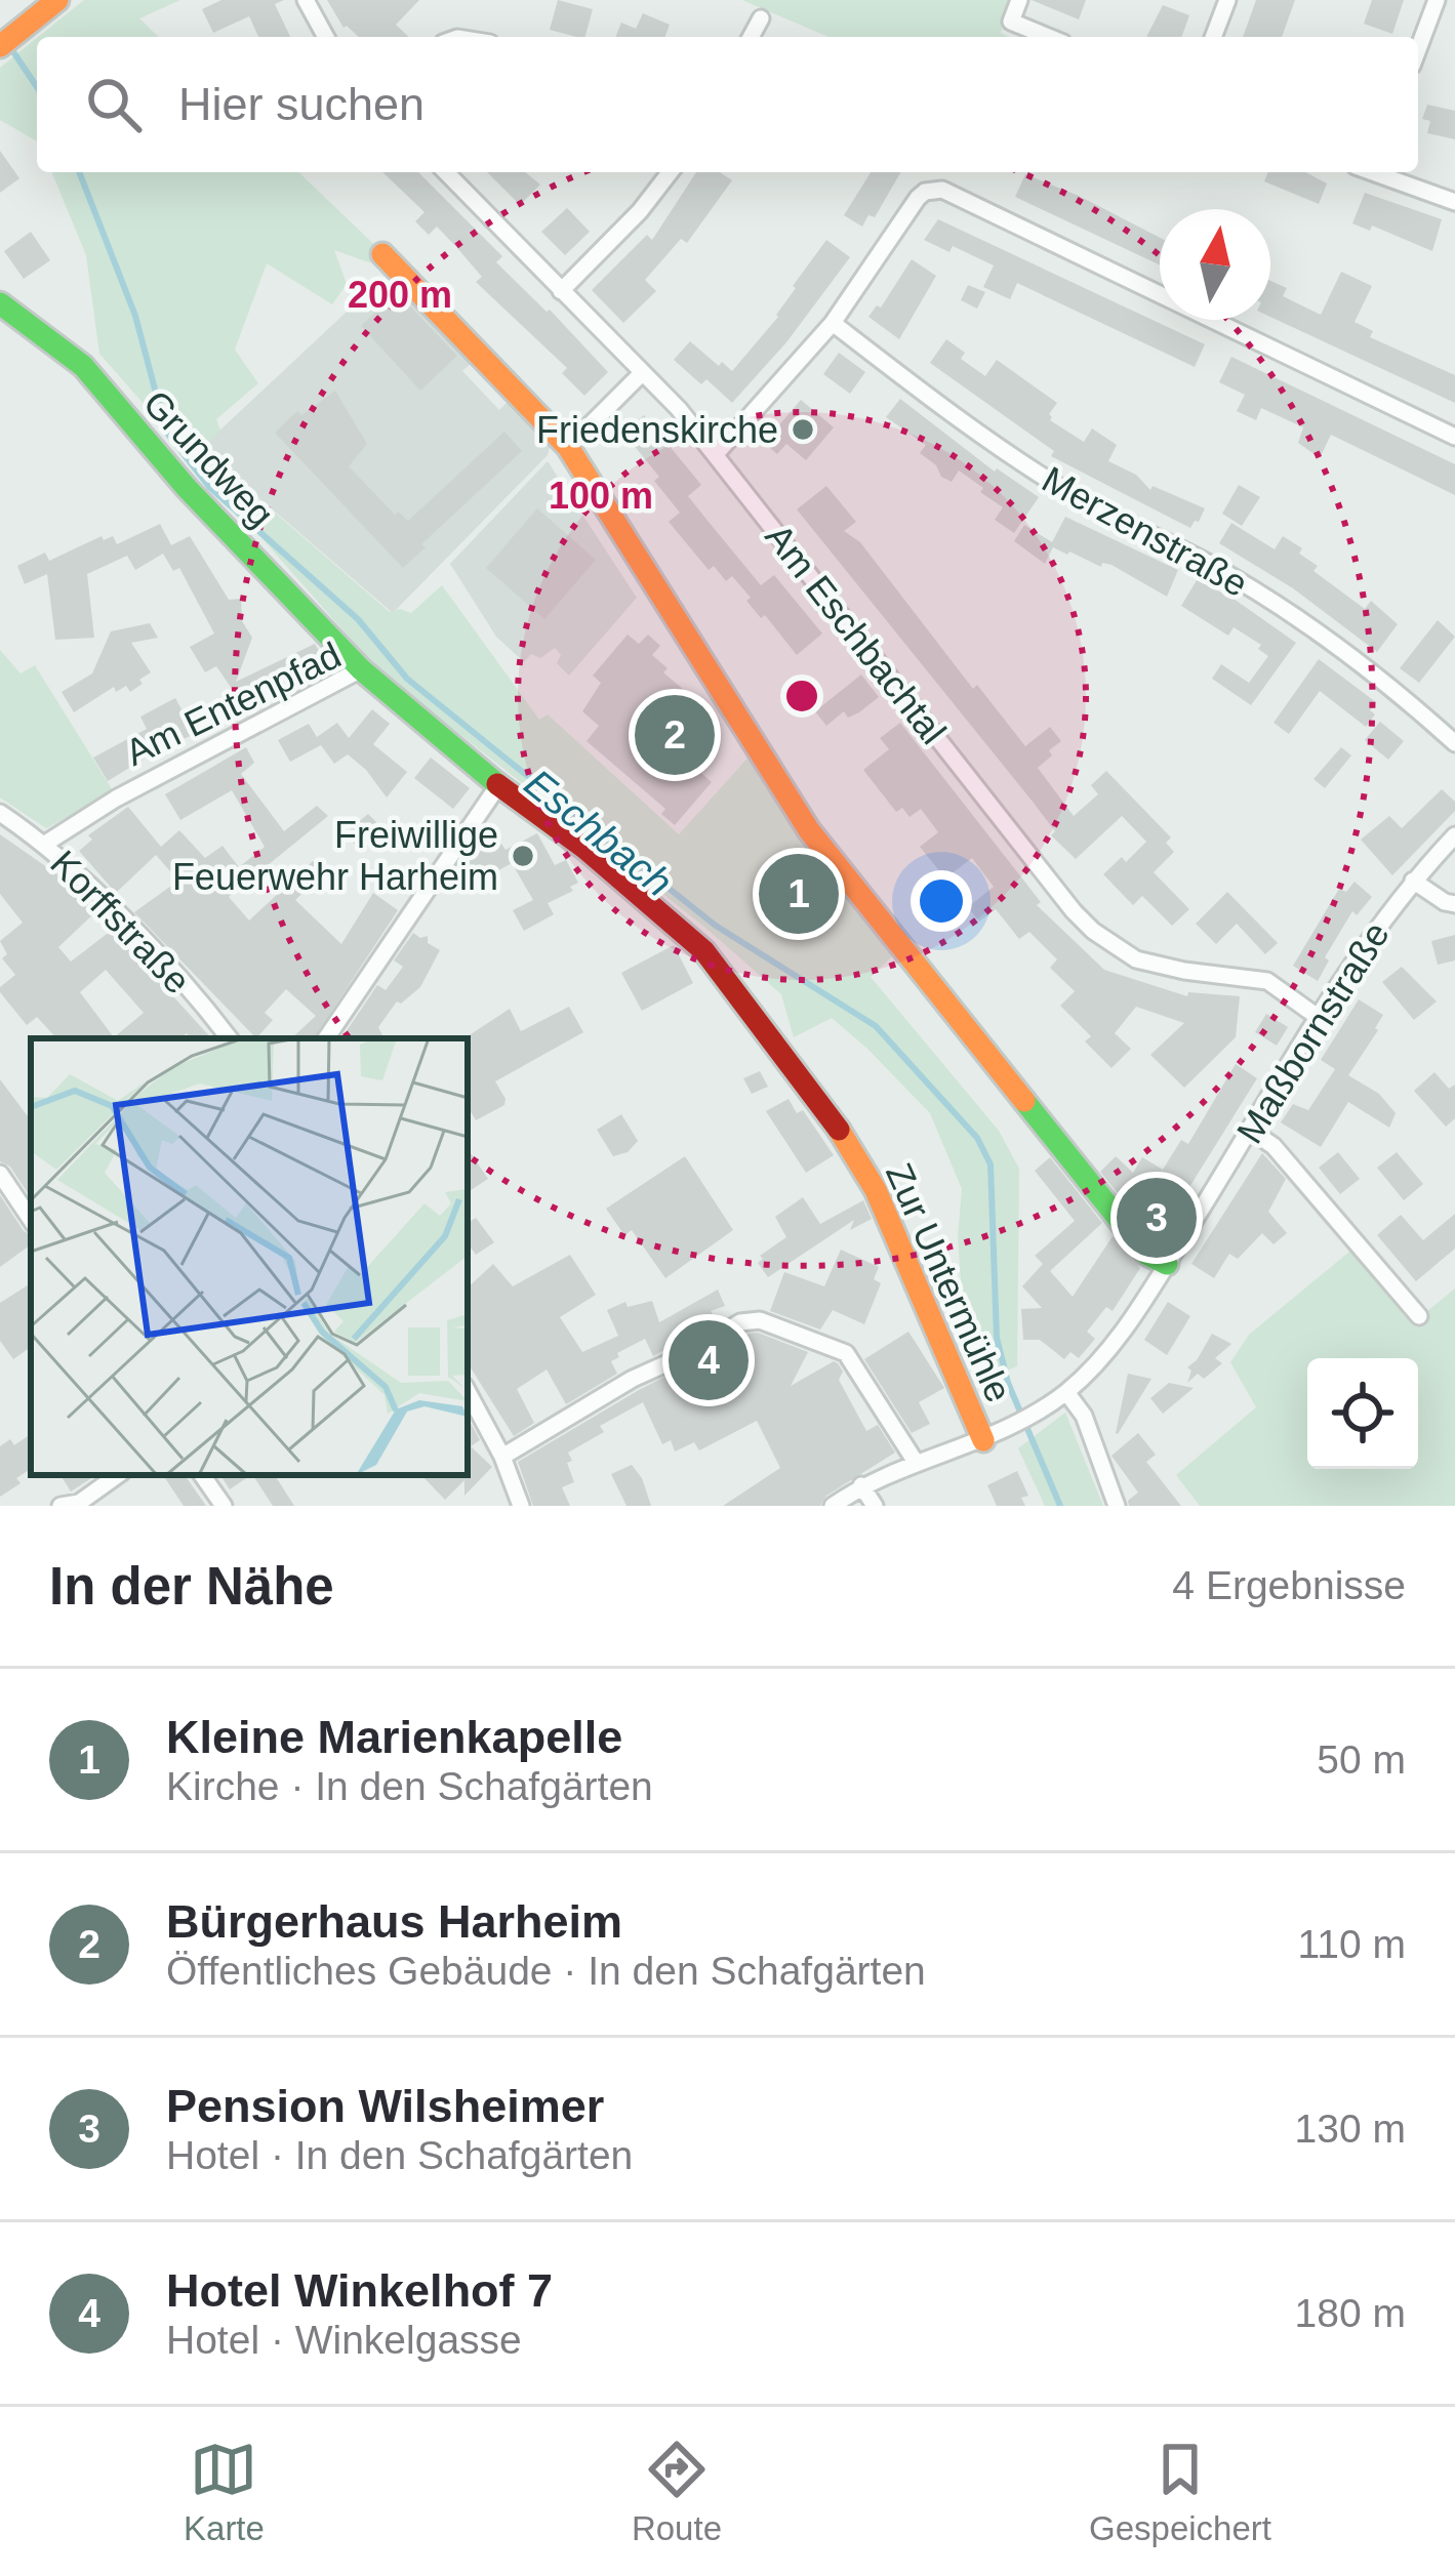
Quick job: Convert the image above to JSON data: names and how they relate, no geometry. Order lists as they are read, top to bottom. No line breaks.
{"streets":{"street":["Grundweg","Merzenstraße","Am Eschbachtal","Am Entenpfad","Korffstraße","Maßbornstraße","Zur Untermühle"]},"crossings":[["Grundweg","Am Entenpfad"],["Am Eschbachtal","Maßbornstraße"],["Am Entenpfad","Korffstraße"],["Am Entenpfad","Zur Untermühle"],["Maßbornstraße","Zur Untermühle"]],"water":["Eschbach"],"places":["Friedenskirche","Freiwillige Feuerwehr Harheim"],"north":"top","page":{"search":"Hier suchen","pins":["2","1","3","4"],"heading":["In der Nähe","4 Ergebnisse"],"list":[{"mark":"1","name":"Kleine Marienkapelle","note":"Kirche · In den Schafgärten","value":"50 m"},{"mark":"2","name":"Bürgerhaus Harheim","note":"Öffentliches Gebäude · In den Schafgärten","value":"110 m"},{"mark":"3","name":"Pension Wilsheimer","note":"Hotel · In den Schafgärten","value":"130 m"},{"mark":"4","name":"Hotel Winkelhof 7","note":"Hotel · Winkelgasse","value":"180 m"}],"nav":["Karte","Route","Gespeichert"]},"rings":["200 m","100 m"]}
